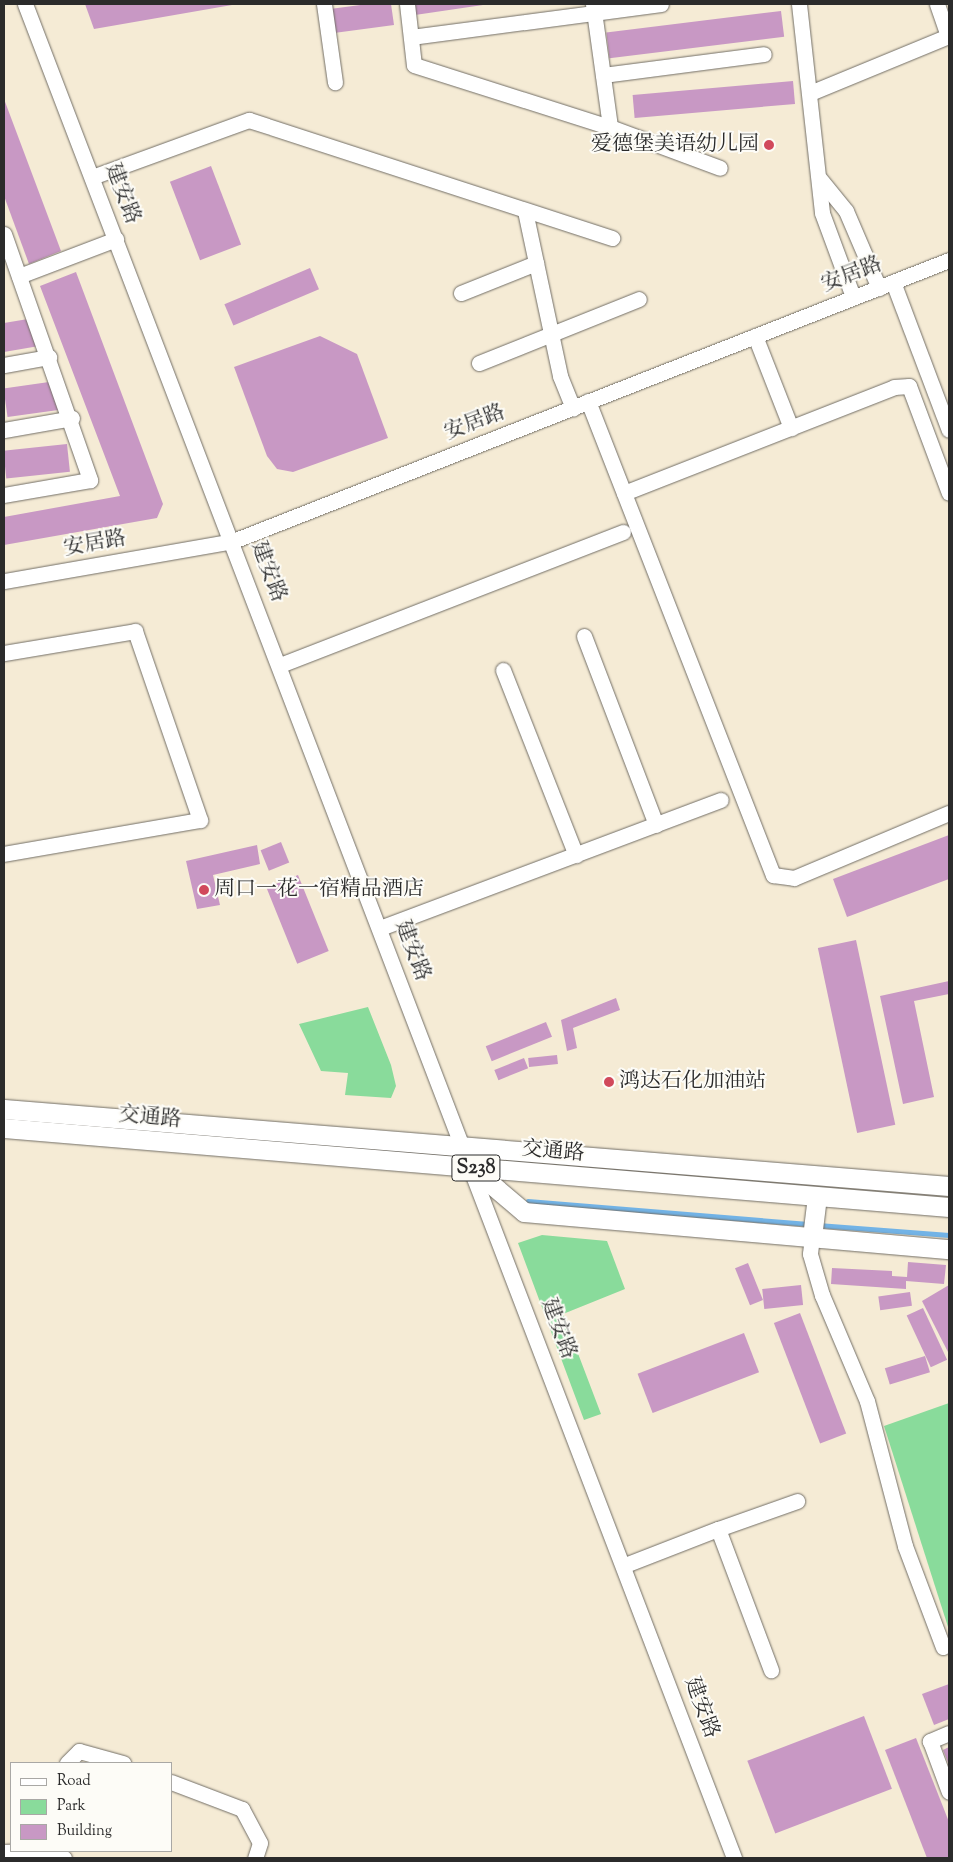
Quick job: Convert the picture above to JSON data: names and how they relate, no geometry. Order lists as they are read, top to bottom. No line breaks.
{"streets":{"main road":["交通路","S238"],"street":["建安路","安居路"]},"crossings":[["建安路","安居路"],["建安路","交通路"]],"places":["爱德堡美语幼儿园","周口一花一宿精品酒店","鸿达石化加油站"],"legend":["Road","Park","Building"]}
